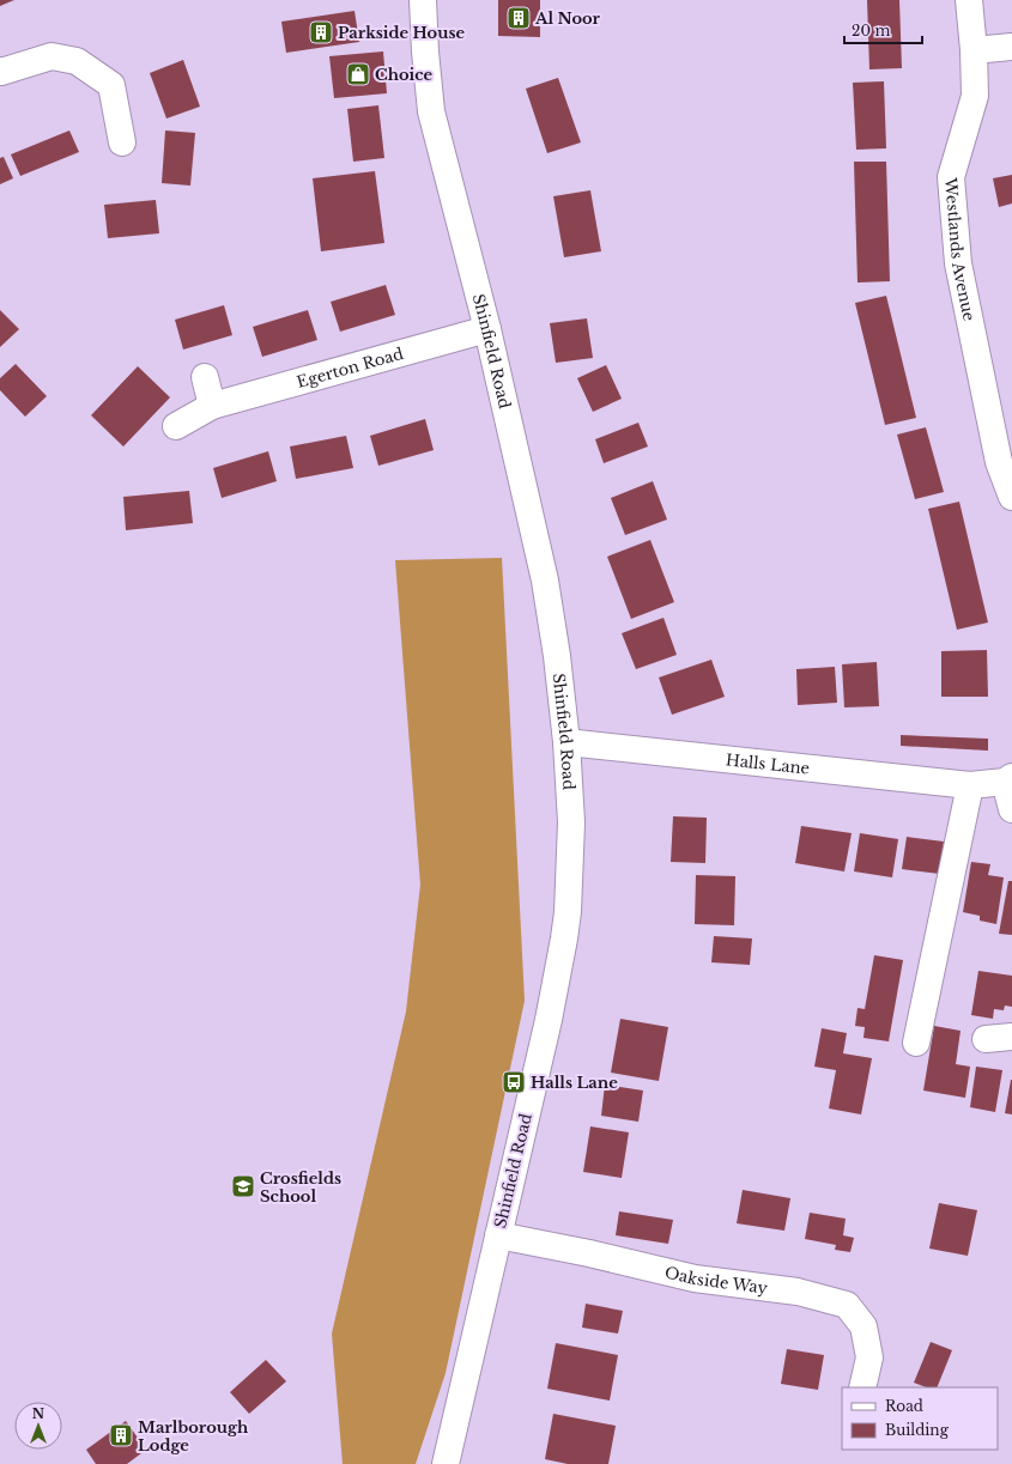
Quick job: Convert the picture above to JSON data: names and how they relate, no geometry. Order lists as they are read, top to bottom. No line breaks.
{"streets":{"street":["Westlands Avenue","Shinfield Road","Egerton Road","Halls Lane","Oakside Way"]},"crossings":[["Shinfield Road","Egerton Road"],["Shinfield Road","Halls Lane"],["Shinfield Road","Oakside Way"]],"places":{"building":["Al Noor","Parkside House","Marlborough Lodge"],"shop":["Choice"],"bus stop":["Halls Lane"],"school or university":["Crosfields School"]},"legend":["Road","Building"],"scale_bar":"20 m","north":"top"}
